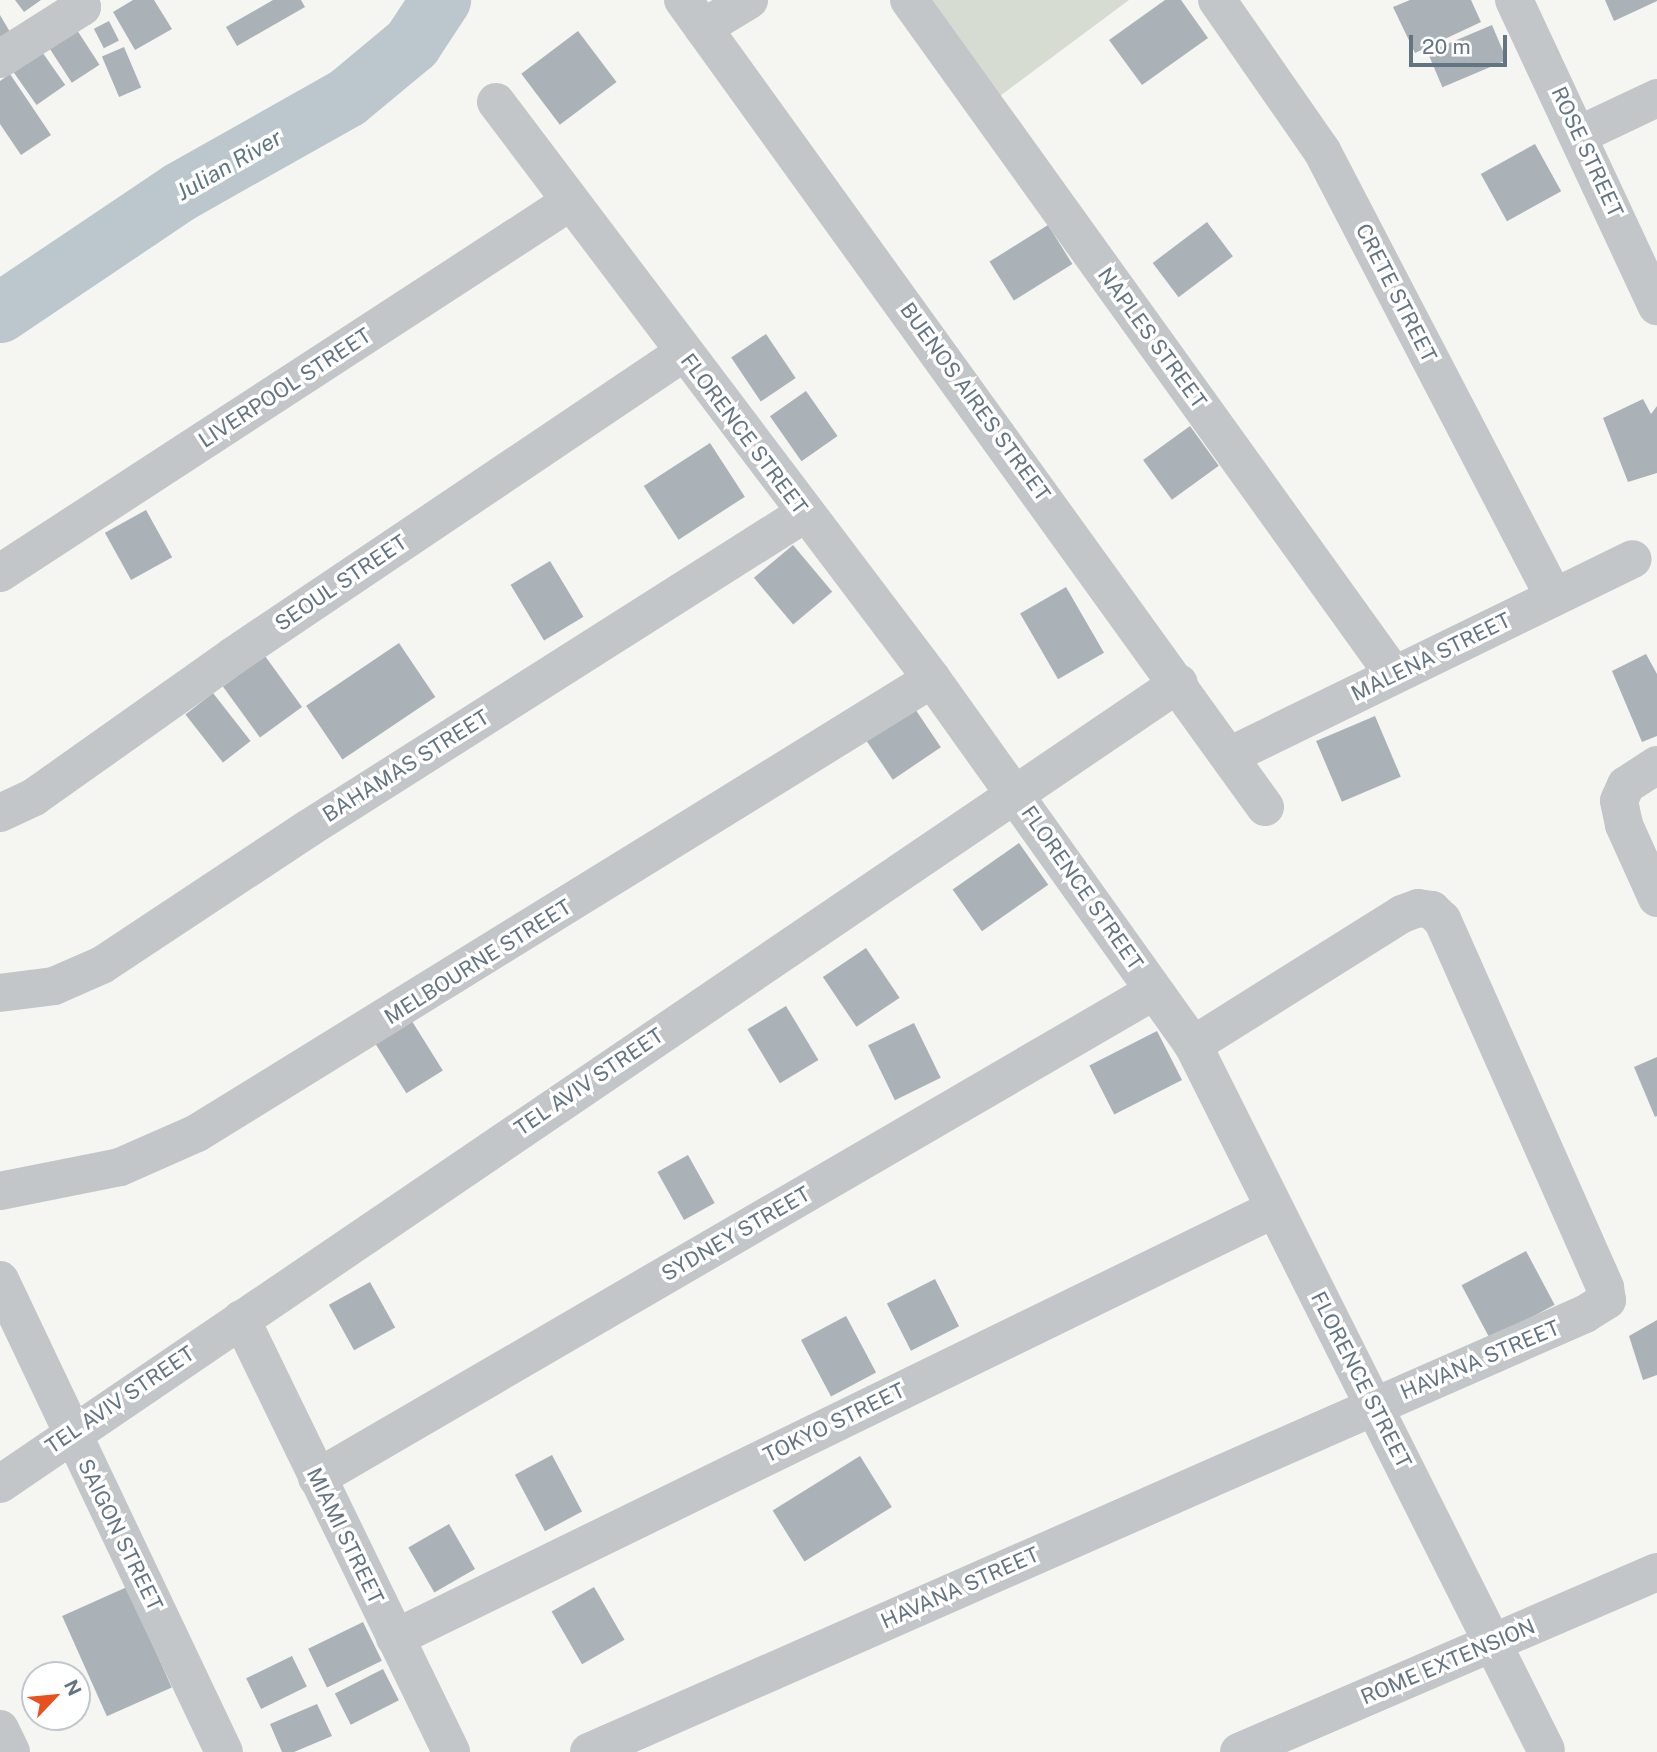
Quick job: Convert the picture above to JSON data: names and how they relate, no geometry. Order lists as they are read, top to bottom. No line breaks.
{"streets":{"street":["ROSE STREET","CRETE STREET","NAPLES STREET","LIVERPOOL STREET","BUENOS AIRES STREET","FLORENCE STREET","SEOUL STREET","MALENA STREET","BAHAMAS STREET","MELBOURNE STREET","TEL AVIV STREET","SYDNEY STREET","HAVANA STREET","TOKYO STREET","SAIGON STREET","MIAMI STREET","ROME EXTENSION"]},"crossings":[["CRETE STREET","MALENA STREET"],["NAPLES STREET","MALENA STREET"],["LIVERPOOL STREET","FLORENCE STREET"],["BUENOS AIRES STREET","MALENA STREET"],["BUENOS AIRES STREET","TEL AVIV STREET"],["FLORENCE STREET","SEOUL STREET"],["FLORENCE STREET","BAHAMAS STREET"],["FLORENCE STREET","MELBOURNE STREET"],["FLORENCE STREET","TEL AVIV STREET"],["FLORENCE STREET","SYDNEY STREET"],["FLORENCE STREET","HAVANA STREET"],["FLORENCE STREET","TOKYO STREET"],["FLORENCE STREET","ROME EXTENSION"],["TEL AVIV STREET","SAIGON STREET"],["TEL AVIV STREET","MIAMI STREET"],["SYDNEY STREET","MIAMI STREET"],["TOKYO STREET","MIAMI STREET"]],"water":["Julian River"],"scale_bar":"20 m","north":"top right"}
